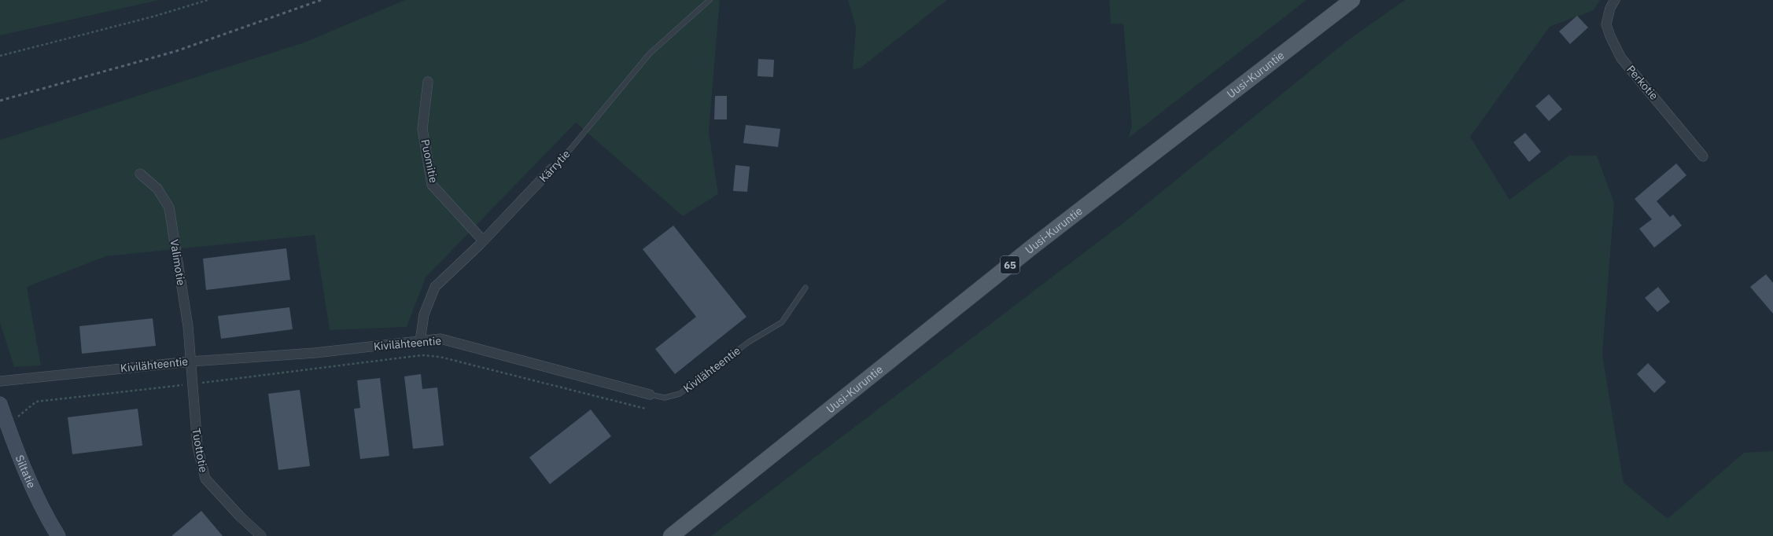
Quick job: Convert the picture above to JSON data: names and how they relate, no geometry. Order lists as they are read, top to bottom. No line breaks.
{"streets":{"main road":["Uusi-Kuruntie","65","Siltatie"],"street":["Perkotie","Puomitie","Kärrytie","Valimotie","Kivilähteentie","Tuottotie"]},"crossings":[["Puomitie","Kärrytie"],["Kärrytie","Kivilähteentie"],["Valimotie","Kivilähteentie"],["Valimotie","Tuottotie"],["Kivilähteentie","Tuottotie"]]}
